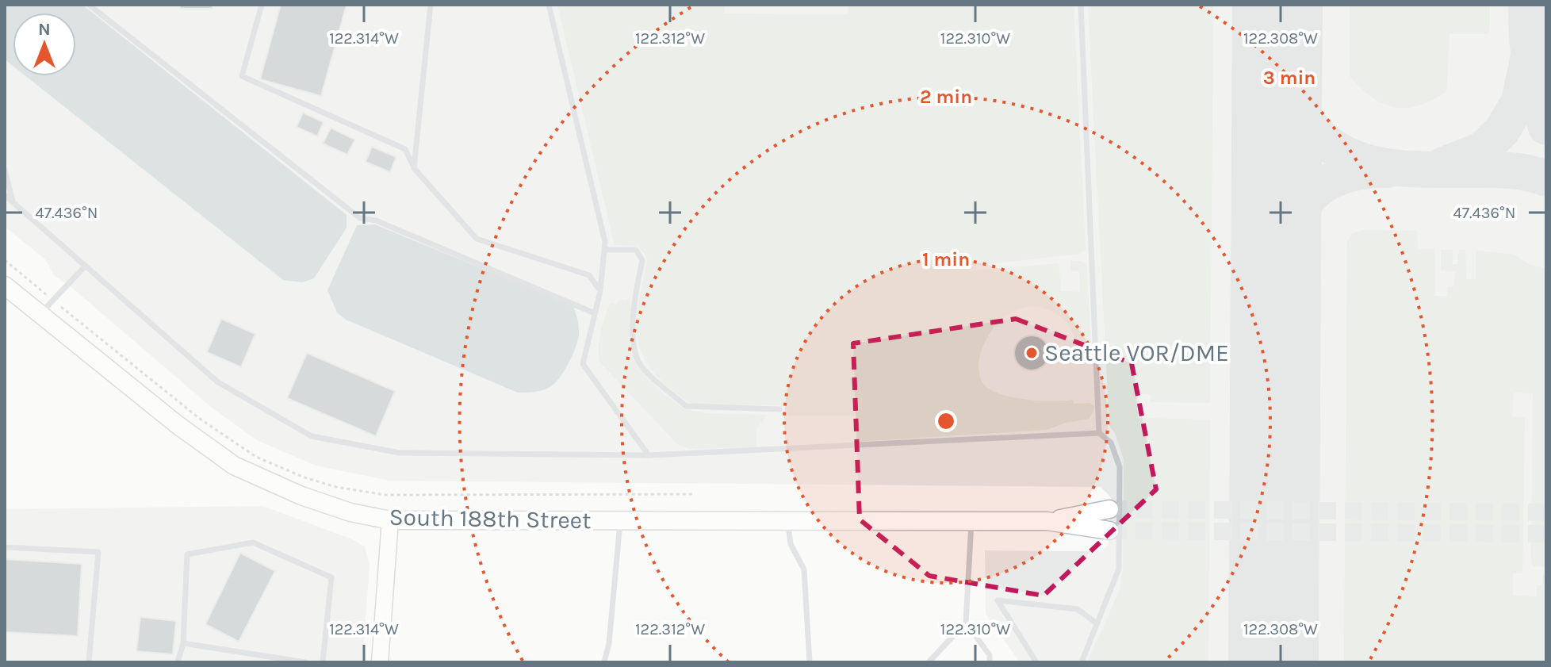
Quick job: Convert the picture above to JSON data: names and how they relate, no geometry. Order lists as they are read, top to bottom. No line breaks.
{"streets":{"main road":["South 188th Street"]},"places":["Seattle VOR/DME"],"north":"top","coordinates":["122.314°W","122.312°W","122.310°W","122.308°W","47.436°N"],"rings":["3 min","2 min","1 min"]}
